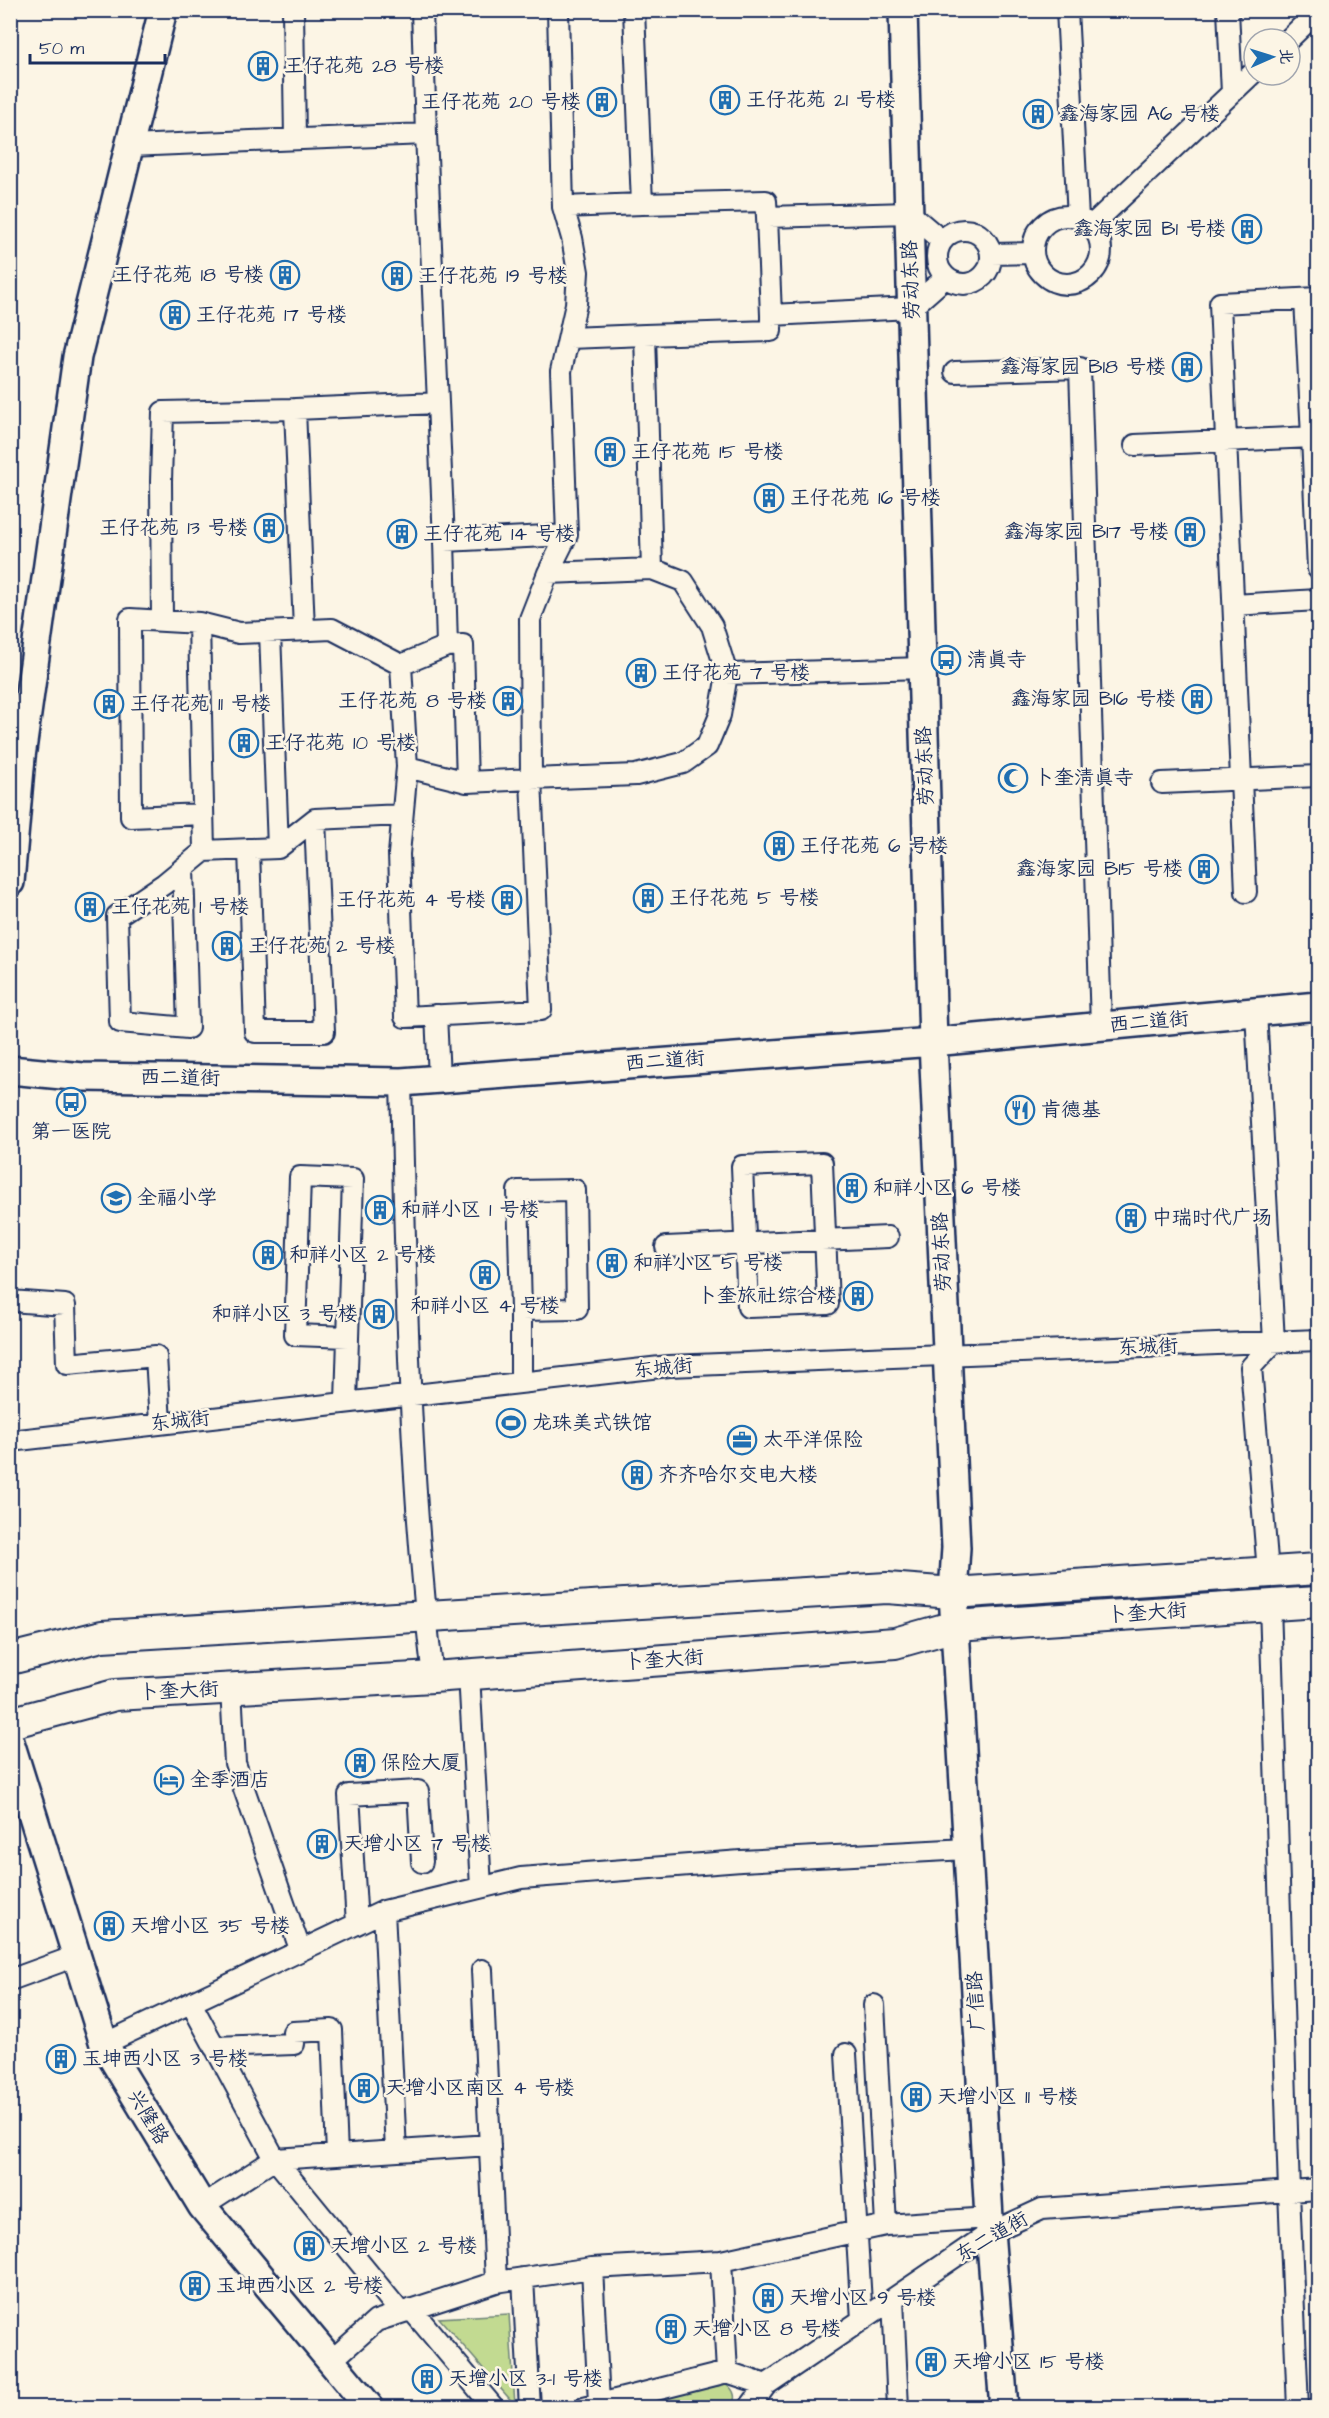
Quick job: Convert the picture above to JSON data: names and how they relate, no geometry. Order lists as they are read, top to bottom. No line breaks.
{"streets":{"main road":["劳动东路","西二道街","卜奎大街","广信路","兴隆路"],"street":["东城街","东二道街"]},"crossings":[["劳动东路","西二道街"],["劳动东路","东城街"],["劳动东路","卜奎大街"],["劳动东路","广信路"],["卜奎大街","广信路"],["广信路","东二道街"]],"places":{"building":["王仔花苑 28 号楼","王仔花苑 21 号楼","王仔花苑 20 号楼","鑫海家园 A6 号楼","鑫海家园 B1 号楼","王仔花苑 18 号楼","王仔花苑 19 号楼","王仔花苑 17 号楼","鑫海家园 B18 号楼","王仔花苑 15 号楼","王仔花苑 16 号楼","王仔花苑 13 号楼","鑫海家园 B17 号楼","王仔花苑 14 号楼","王仔花苑 7 号楼","鑫海家园 B16 号楼","王仔花苑 8 号楼","王仔花苑 11 号楼","王仔花苑 10 号楼","王仔花苑 6 号楼","鑫海家园 B15 号楼","王仔花苑 5 号楼","王仔花苑 4 号楼","王仔花苑 1 号楼","王仔花苑 2 号楼","和祥小区 6 号楼","和祥小区 1 号楼","中瑞时代广场","和祥小区 2 号楼","和祥小区 5 号楼","和祥小区 4 号楼","卜奎旅社综合楼","和祥小区 3 号楼","齐齐哈尔交电大楼","保险大厦","天增小区 7 号楼","天增小区 35 号楼","玉坤西小区 3 号楼","天增小区南区 4 号楼","天增小区 11 号楼","天增小区 2 号楼","玉坤西小区 2 号楼","天增小区 9 号楼","天增小区 8 号楼","天增小区 15 号楼","天增小区 3-1 号楼"],"bus stop":["清真寺","第一医院"],"mosque":["卜奎清真寺"],"restaurant":["肯德基"],"school or university":["全福小学"],"sports":["龙珠美式铁馆"],"office":["太平洋保险"],"hotel":["全季酒店"]},"scale_bar":"50 m","north":"right"}
